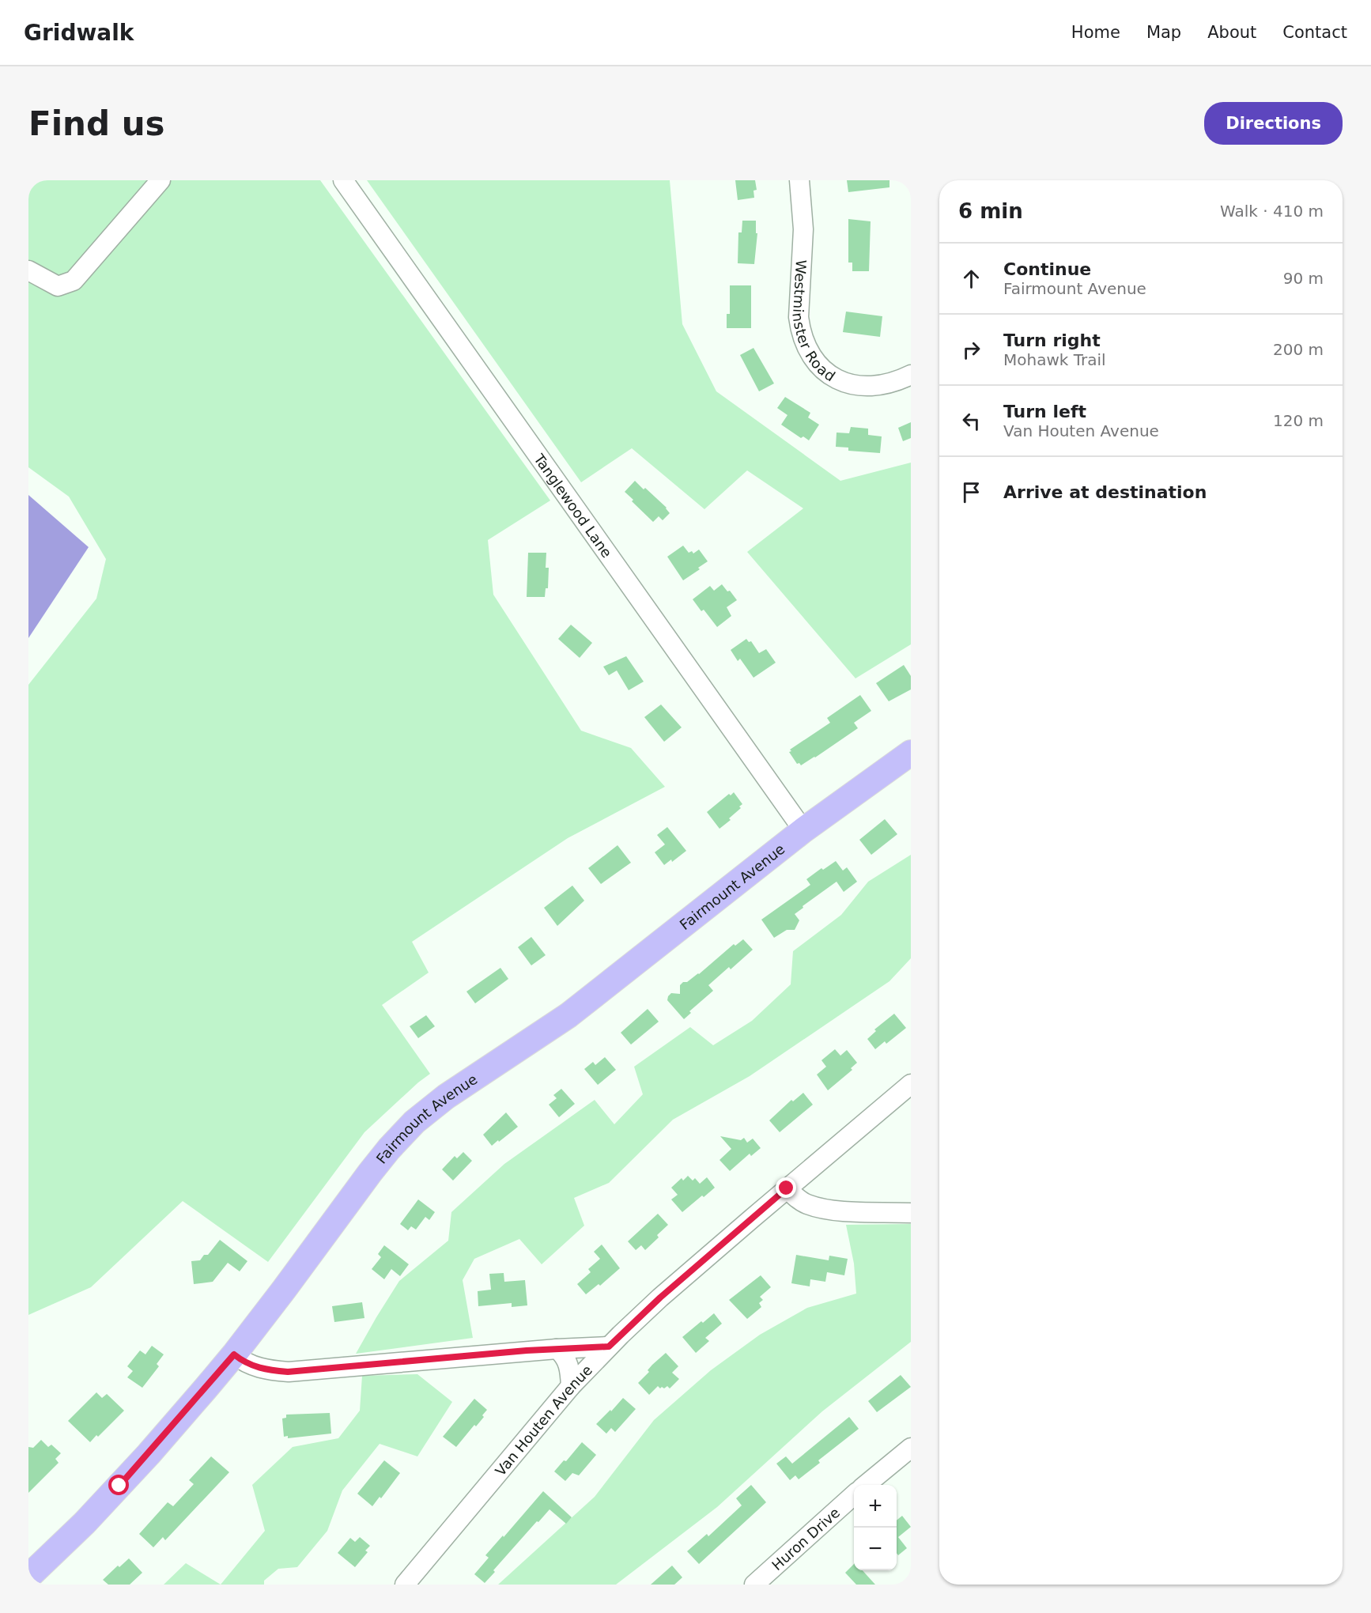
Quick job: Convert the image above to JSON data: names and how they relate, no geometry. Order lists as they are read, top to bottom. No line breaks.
{"streets":{"main road":["Fairmount Avenue"],"street":["Westminster Road","Tanglewood Lane","Van Houten Avenue","Huron Drive"]},"crossings":[["Tanglewood Lane","Fairmount Avenue"]],"page":{"header":"Gridwalk","nav":["Home","Map","About","Contact"],"buttons":"Directions","title":"Find us","heading":["6 min","Walk · 410 m"],"list":[["Continue","Fairmount Avenue","90 m"],["Turn right","Mohawk Trail","200 m"],["Turn left","Van Houten Avenue","120 m"],"Arrive at destination"],"map_buttons":["+","−"]}}
